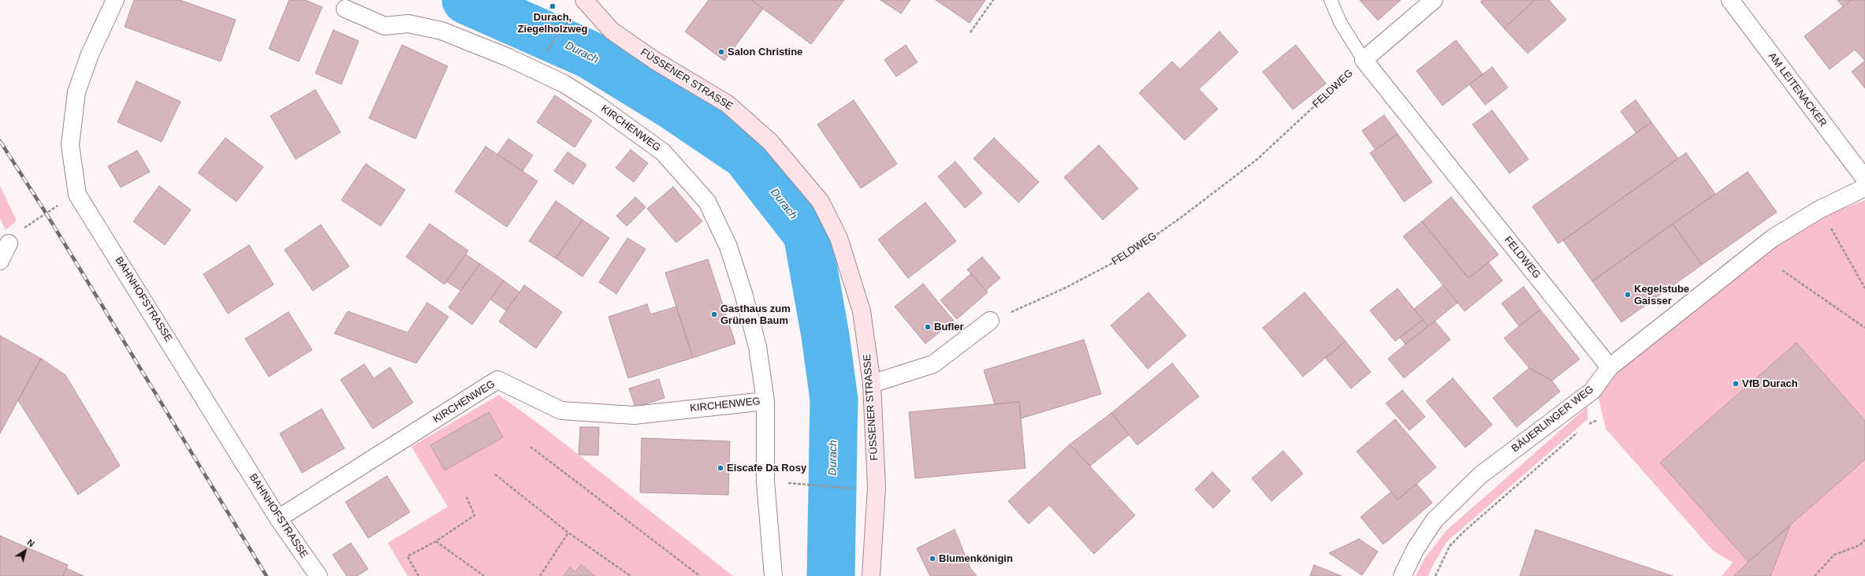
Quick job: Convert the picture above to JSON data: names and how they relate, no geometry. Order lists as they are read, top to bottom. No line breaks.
{"streets":{"main road":["FÜSSENER STRASSE"],"street":["FELDWEG","AM LEITENACKER","KIRCHENWEG","BAHNHOFSTRASSE","BÄUERLINGER WEG"]},"crossings":[["FELDWEG","BÄUERLINGER WEG"],["KIRCHENWEG","BAHNHOFSTRASSE"]],"water":["Durach"],"places":["Durach, Ziegelholzweg","Salon Christine","Kegelstube Gaisser","Gasthaus zum Grünen Baum","Bufler","VfB Durach","Eiscafe Da Rosy","Blumenkönigin"],"north":"top right"}
